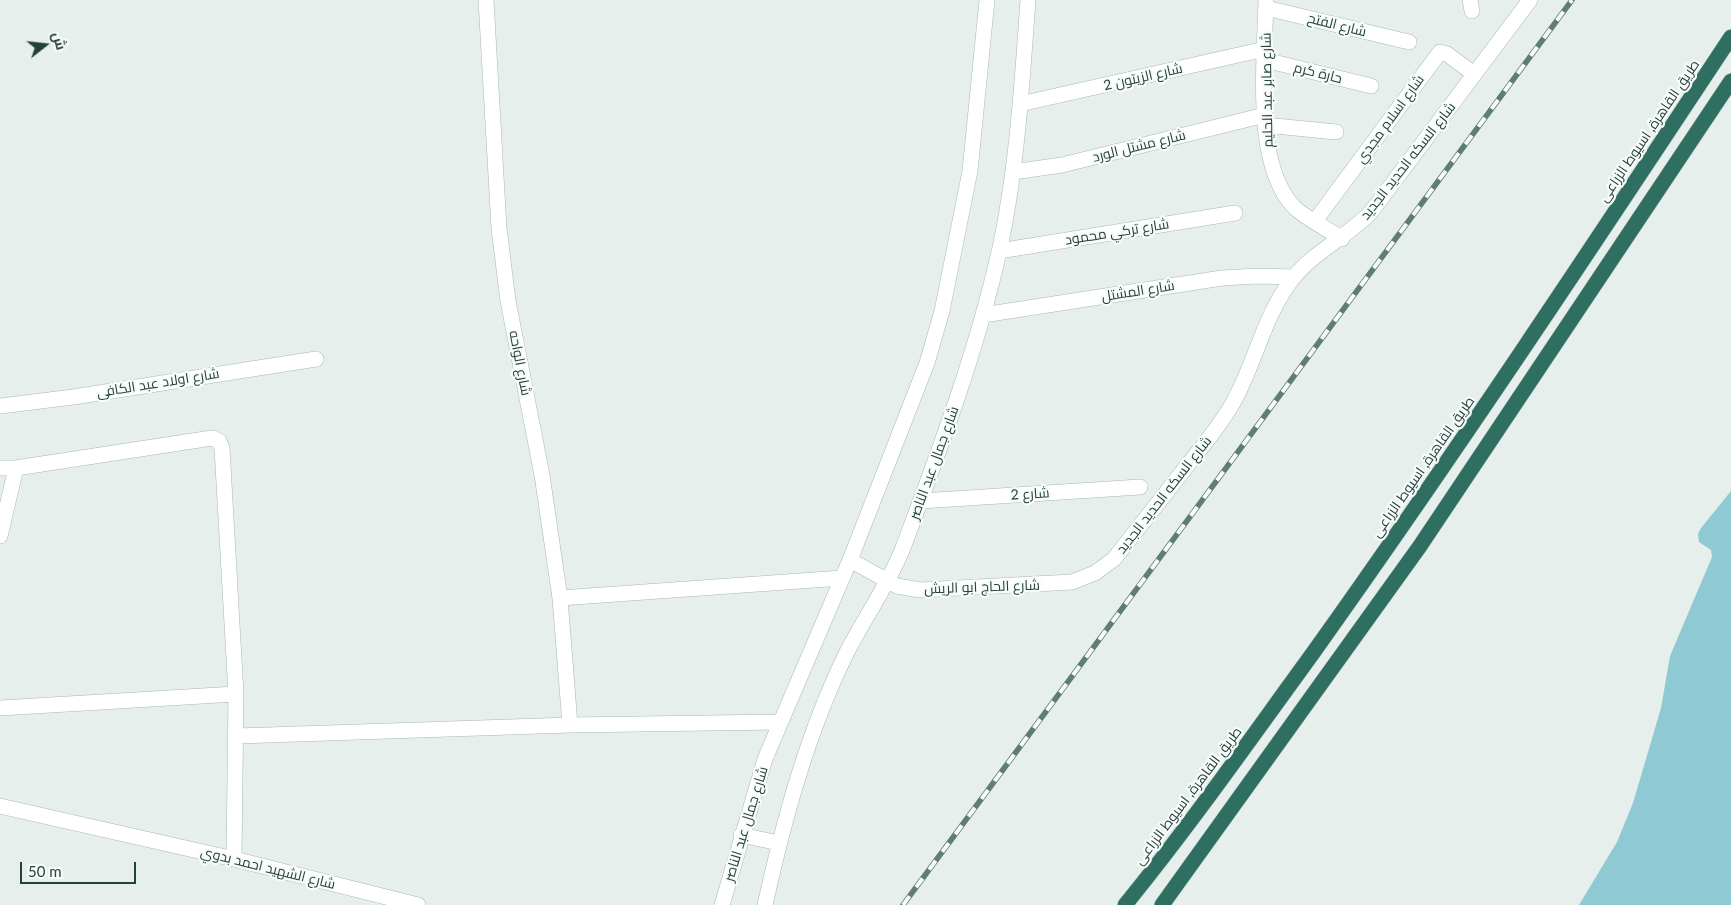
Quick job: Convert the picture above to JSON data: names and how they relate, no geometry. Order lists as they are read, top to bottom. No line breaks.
{"streets":{"highway":["طريق القاهرة, اسيوط الزراعى"],"street":["شارع الفتح","حارة كرم","شارع الزيتون 2","شارع صابر عبد الحليم","شارع اسلام مجدي","شارع مشتل الورد","شارع السكه الحديد الجديد","شارع تركي محمود","شارع المشتل","شارع الواحه","شارع اولاد عبد الكافى","شارع جمال عبد الناصر","شارع 2","شارع الحاج ابو الريش","شارع الشهيد احمد بدوي"]},"crossings":[["شارع الفتح","شارع صابر عبد الحليم"],["حارة كرم","شارع الزيتون 2"],["حارة كرم","شارع صابر عبد الحليم"],["شارع الزيتون 2","شارع صابر عبد الحليم"],["شارع الزيتون 2","شارع جمال عبد الناصر"],["شارع صابر عبد الحليم","شارع اسلام مجدي"],["شارع صابر عبد الحليم","شارع مشتل الورد"],["شارع صابر عبد الحليم","شارع السكه الحديد الجديد"],["شارع اسلام مجدي","شارع السكه الحديد الجديد"],["شارع مشتل الورد","شارع جمال عبد الناصر"],["شارع السكه الحديد الجديد","شارع المشتل"],["شارع السكه الحديد الجديد","شارع الحاج ابو الريش"],["شارع تركي محمود","شارع جمال عبد الناصر"],["شارع المشتل","شارع جمال عبد الناصر"],["شارع جمال عبد الناصر","شارع 2"],["شارع جمال عبد الناصر","شارع الحاج ابو الريش"]],"scale_bar":"50 m","north":"right"}
